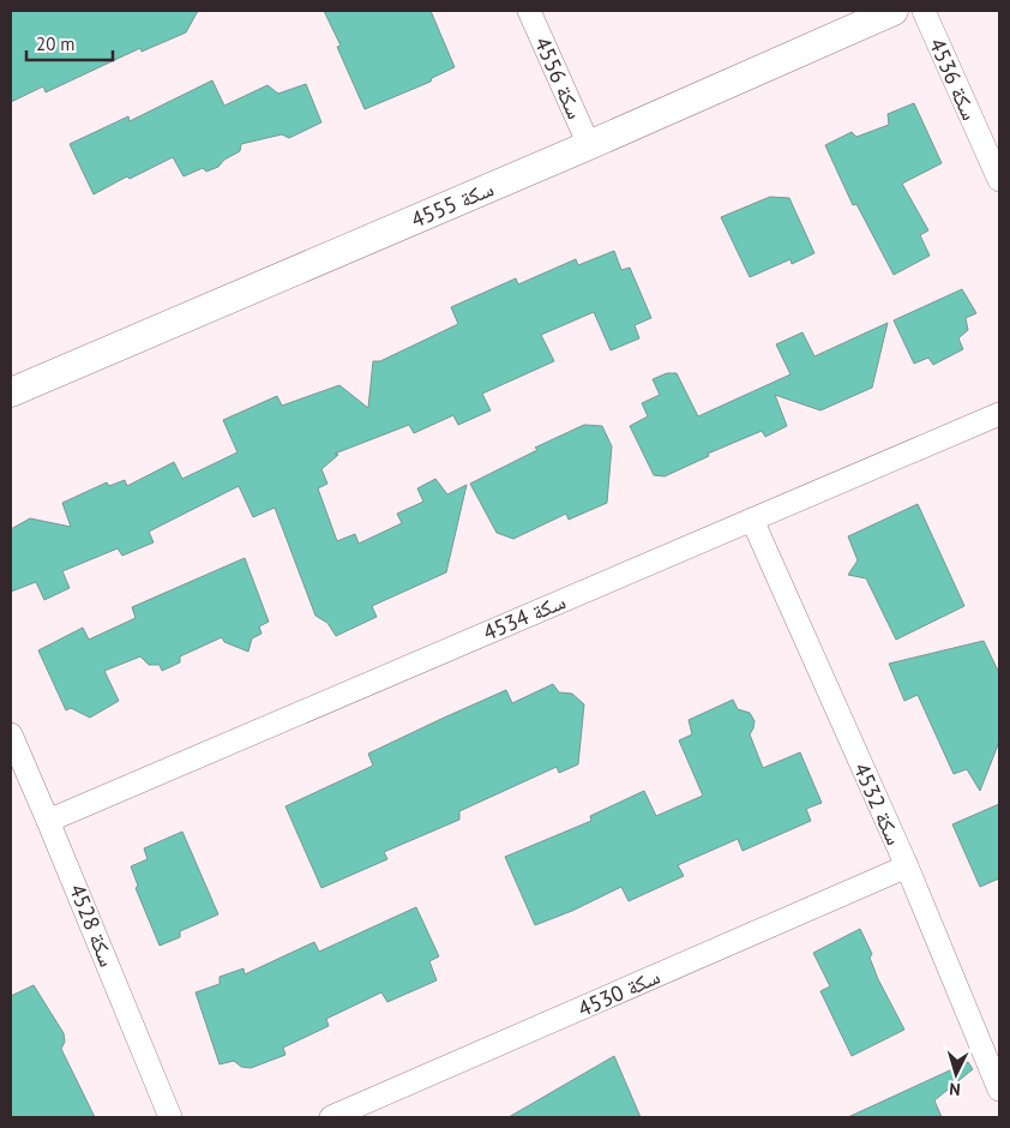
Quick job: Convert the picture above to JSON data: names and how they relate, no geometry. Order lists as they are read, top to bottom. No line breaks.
{"streets":{"street":["سكة 4556","سكة 4536","سكة 4555","سكة 4534","سكة 4532","سكة 4528","سكة 4530"]},"crossings":[["سكة 4556","سكة 4555"],["سكة 4534","سكة 4532"],["سكة 4534","سكة 4528"],["سكة 4532","سكة 4530"]],"scale_bar":"20 m","north":"bottom"}
